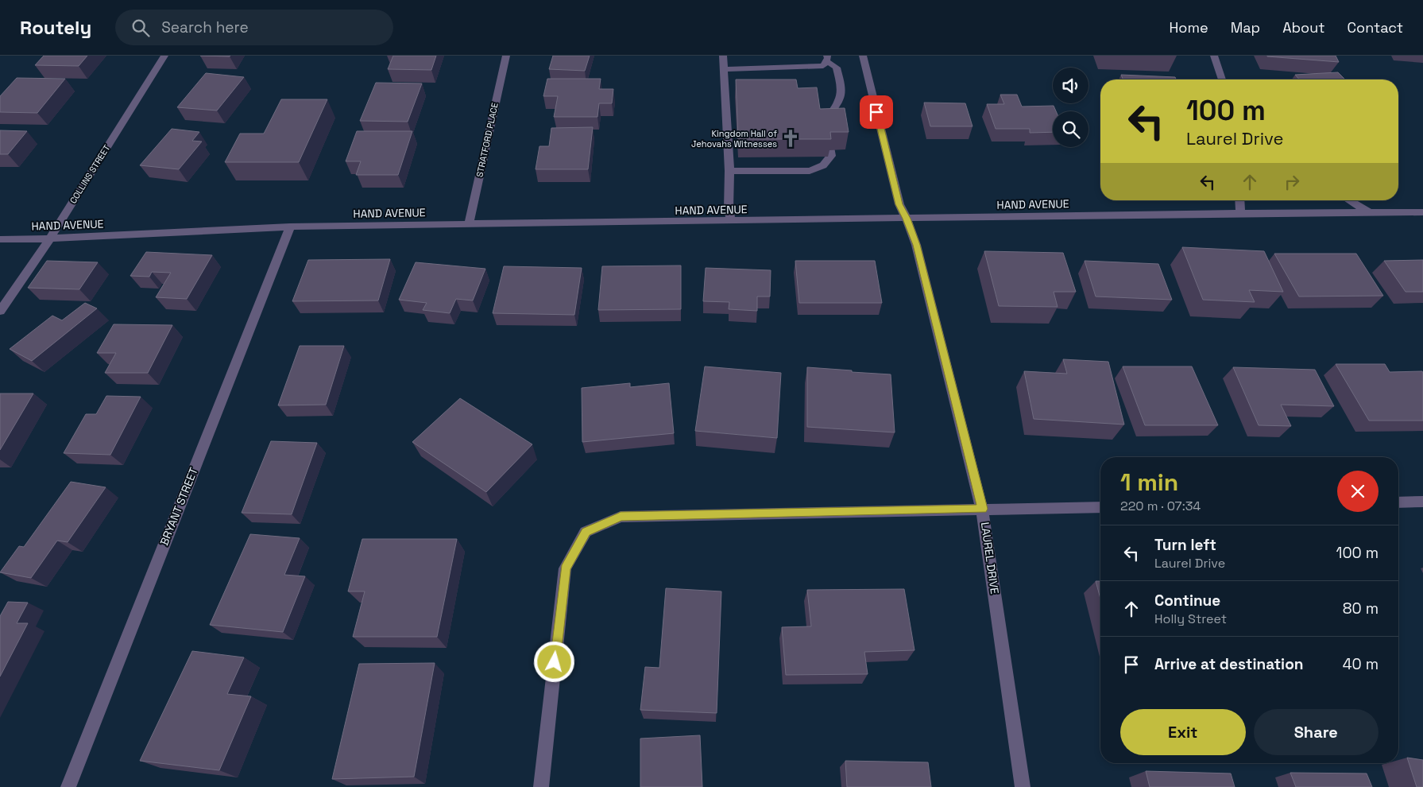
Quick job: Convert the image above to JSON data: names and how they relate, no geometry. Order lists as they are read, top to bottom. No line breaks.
{"streets":{"street":["STRATFORD PLACE","COLLINS STREET","HAND AVENUE","BRYANT STREET","LAUREL DRIVE"]},"crossings":[["STRATFORD PLACE","HAND AVENUE"],["COLLINS STREET","HAND AVENUE"],["HAND AVENUE","BRYANT STREET"],["HAND AVENUE","LAUREL DRIVE"]],"places":{"church":["Kingdom Hall of Jehovahs Witnesses"]},"page":{"header":"Routely","search":"Search here","nav":["Home","Map","About","Contact"],"turn":["100 m","Laurel Drive"],"heading":["1 min","220 m · 07:34"],"list":[{"name":"Turn left","note":"Laurel Drive","value":"100 m"},{"name":"Continue","note":"Holly Street","value":"80 m"},{"name":"Arrive at destination","value":"40 m"}],"buttons":["Exit","Share"]}}
